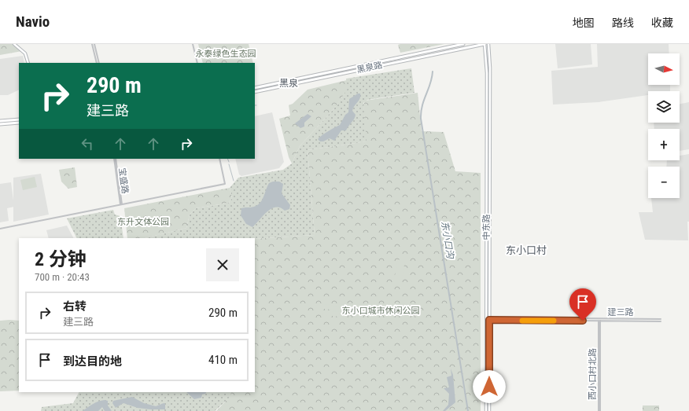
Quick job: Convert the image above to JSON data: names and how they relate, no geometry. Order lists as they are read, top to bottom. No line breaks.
{"streets":{"main road":["黑泉路","中东路"],"street":["宝盛路","建三路","西小口村北路"]},"crossings":[["黑泉路","中东路"],["中东路","建三路"],["建三路","西小口村北路"]],"districts":["黑泉","东小口村"],"water":["东小口沟"],"parks":["永泰绿色生态园","东升文体公园","东小口城市休闲公园"],"north":"right","page":{"header":"Navio","nav":["地图","路线","收藏"],"map_buttons":["+","−"],"turn":["290 m","建三路"],"heading":["2 分钟","700 m · 20:43"],"list":[{"name":"右转","note":"建三路","value":"290 m"},{"name":"到达目的地","value":"410 m"}]}}
